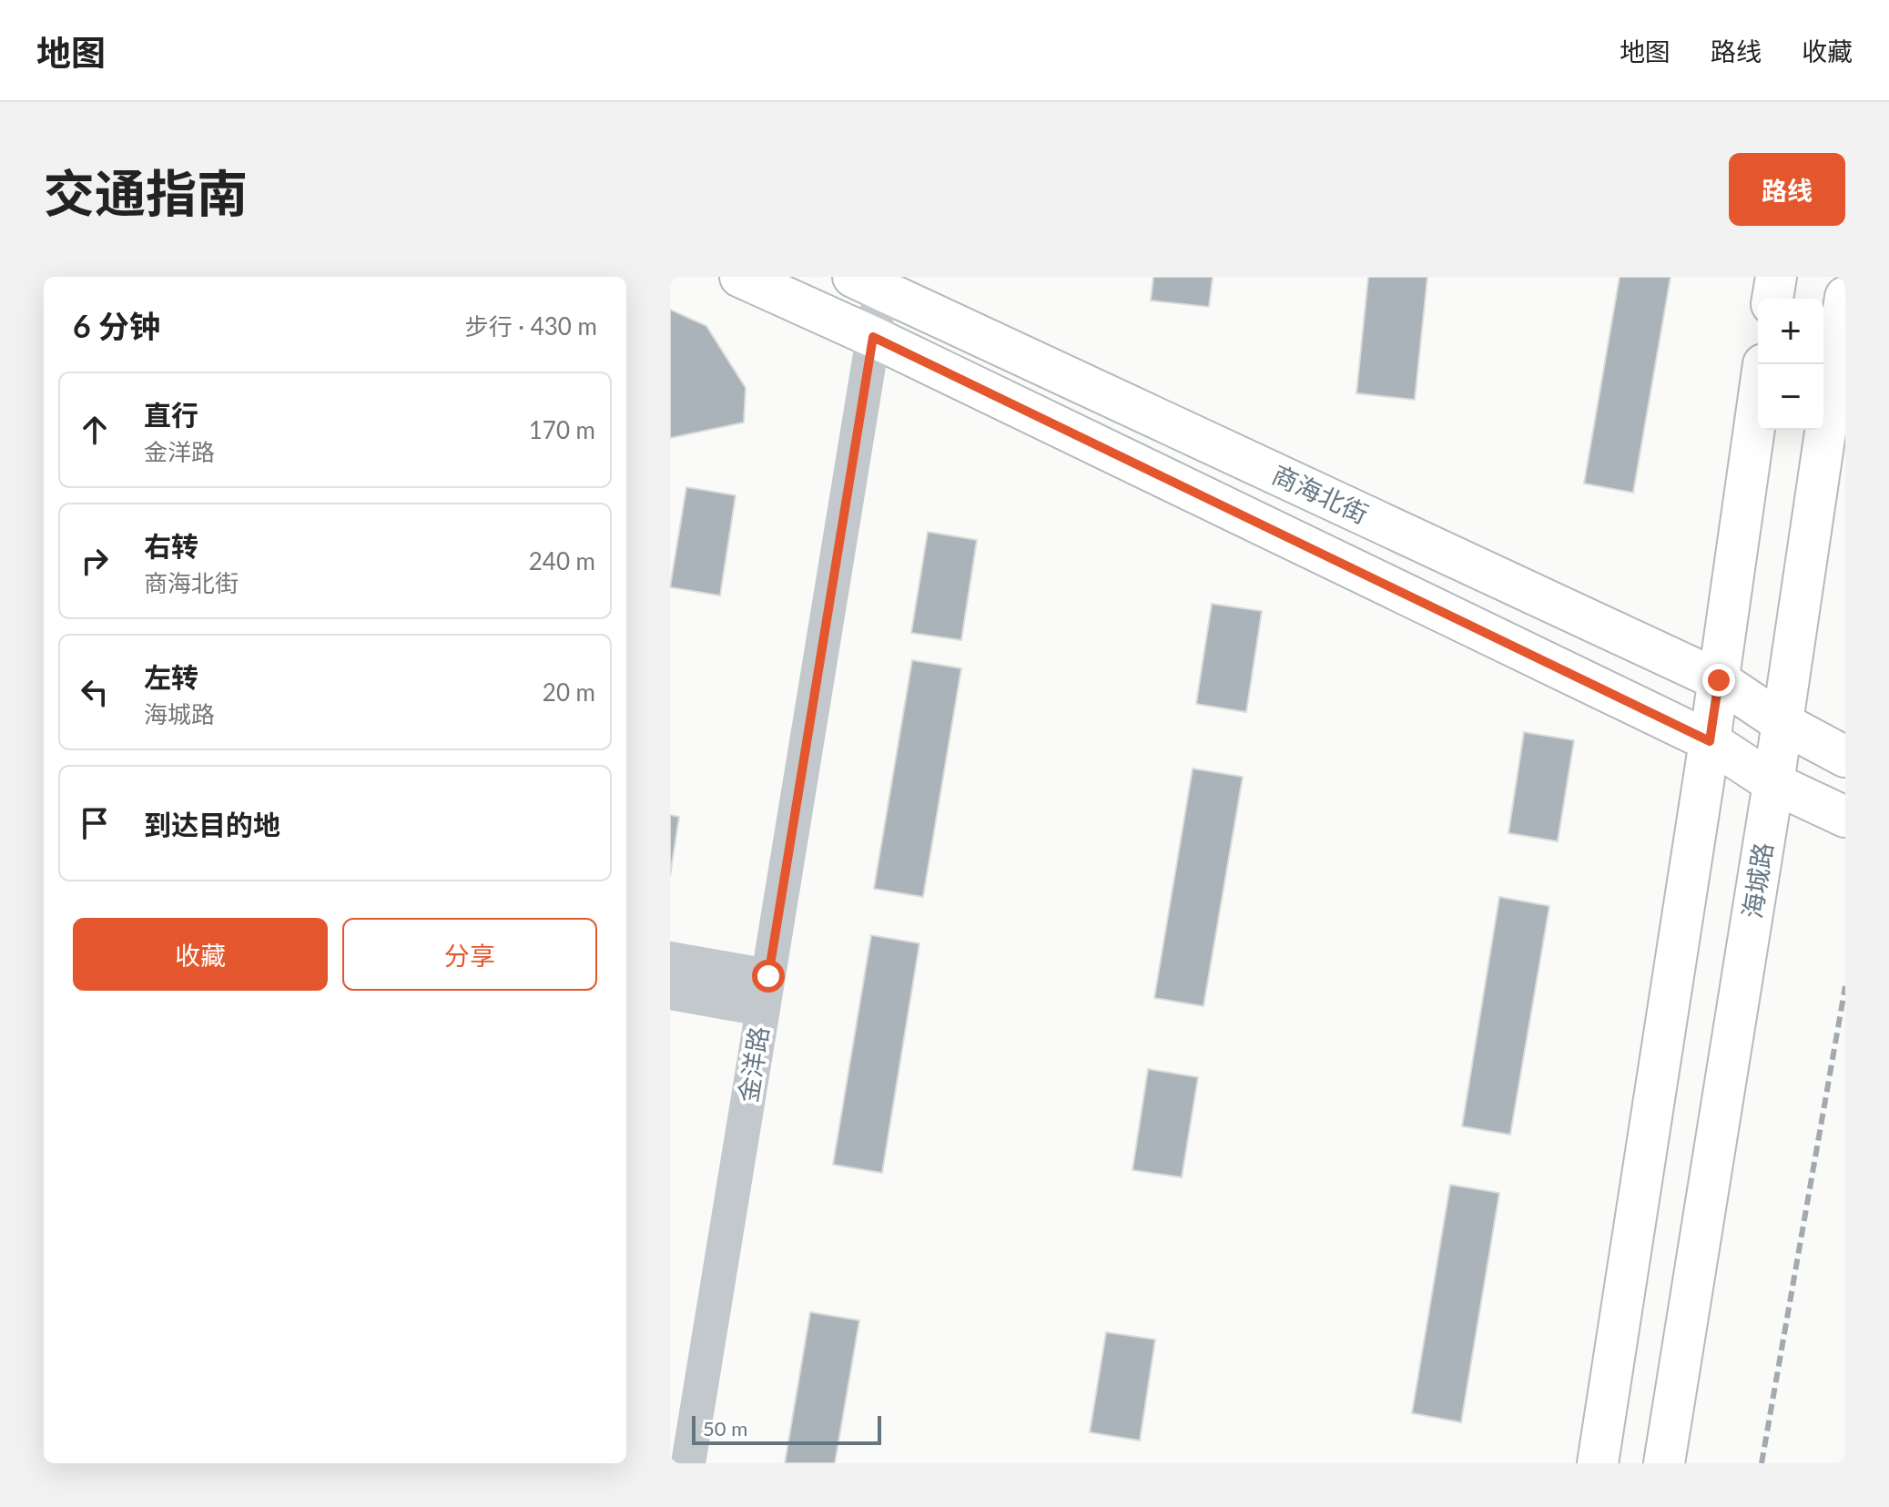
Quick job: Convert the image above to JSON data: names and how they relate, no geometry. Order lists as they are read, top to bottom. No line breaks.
{"streets":{"main road":["商海北街","海城路"],"street":["金洋路"]},"crossings":[["商海北街","海城路"],["商海北街","金洋路"]],"scale_bar":"50 m","page":{"header":"地图","nav":["地图","路线","收藏"],"title":"交通指南","buttons":["路线",["收藏","分享"]],"heading":["6 分钟","步行 · 430 m"],"map_buttons":["+","−"],"list":[["直行","金洋路","170 m"],["右转","商海北街","240 m"],["左转","海城路","20 m"],"到达目的地"],"scale":"50 m"}}
